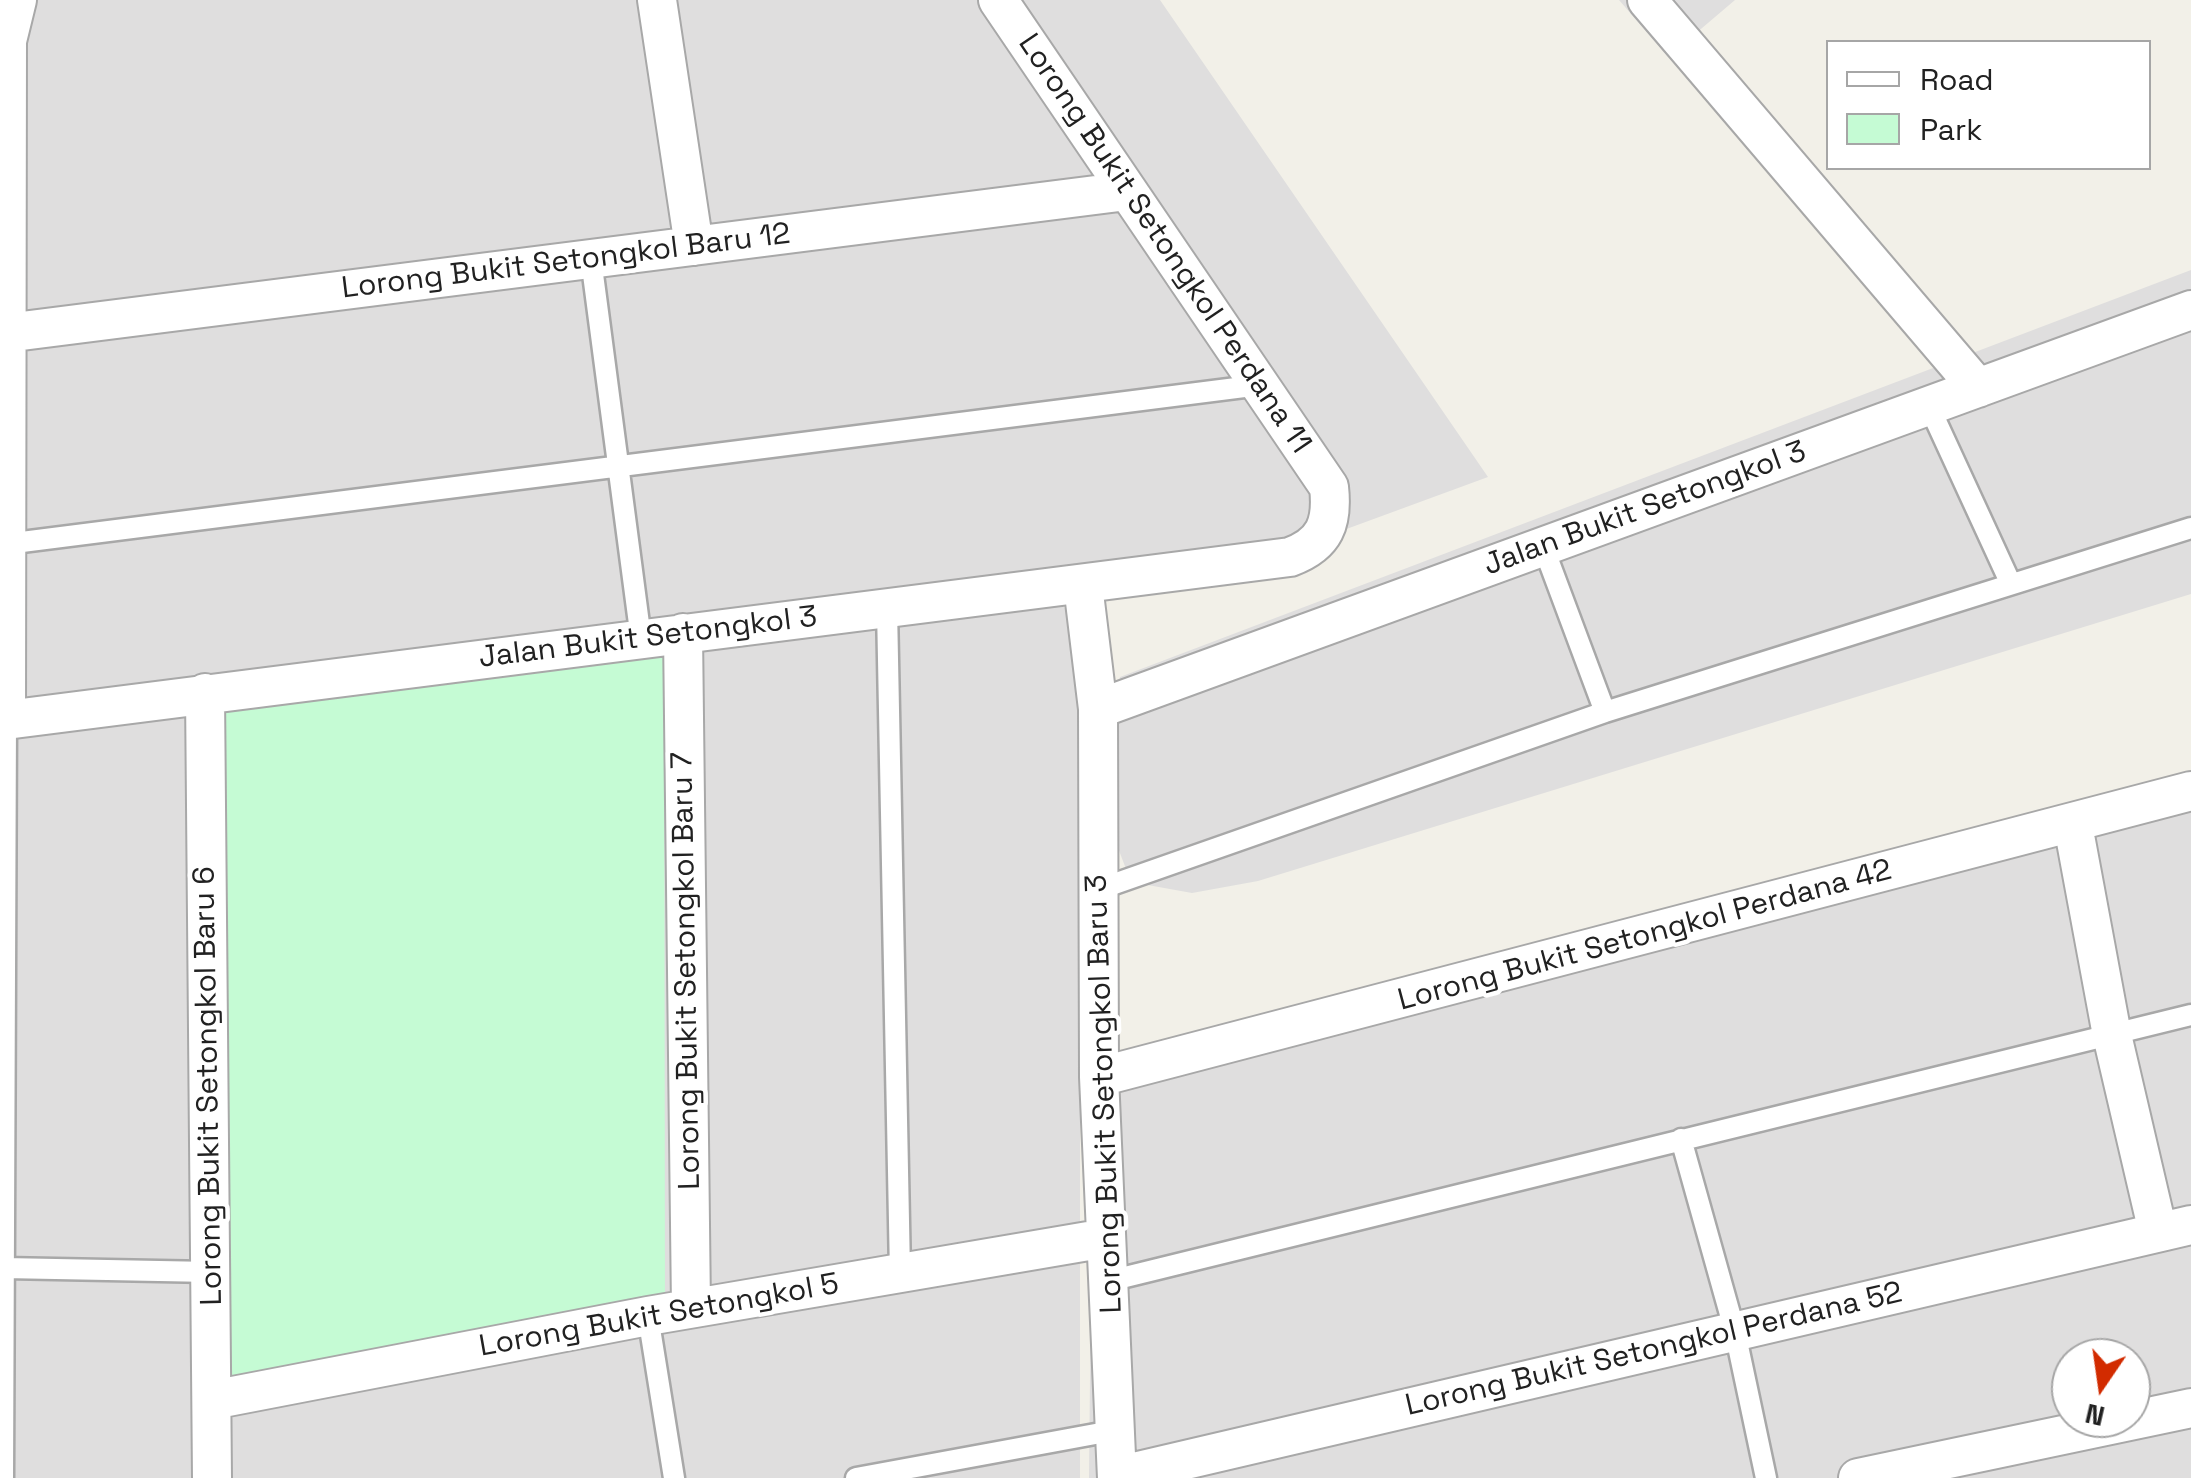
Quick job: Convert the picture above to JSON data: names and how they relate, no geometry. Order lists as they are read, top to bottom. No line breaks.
{"streets":{"street":["Lorong Bukit Setongkol Perdana 11","Lorong Bukit Setongkol Baru 12","Jalan Bukit Setongkol 3","Lorong Bukit Setongkol Perdana 42","Lorong Bukit Setongkol Baru 7","Lorong Bukit Setongkol Baru 6","Lorong Bukit Setongkol Baru 3","Lorong Bukit Setongkol 5","Lorong Bukit Setongkol Perdana 52"]},"crossings":[["Lorong Bukit Setongkol Perdana 11","Lorong Bukit Setongkol Baru 12"],["Lorong Bukit Setongkol Perdana 11","Jalan Bukit Setongkol 3"],["Jalan Bukit Setongkol 3","Lorong Bukit Setongkol Baru 7"],["Jalan Bukit Setongkol 3","Lorong Bukit Setongkol Baru 6"],["Jalan Bukit Setongkol 3","Lorong Bukit Setongkol Baru 3"],["Lorong Bukit Setongkol Perdana 42","Lorong Bukit Setongkol Baru 3"],["Lorong Bukit Setongkol Baru 7","Lorong Bukit Setongkol 5"],["Lorong Bukit Setongkol Baru 6","Lorong Bukit Setongkol 5"],["Lorong Bukit Setongkol Baru 3","Lorong Bukit Setongkol 5"],["Lorong Bukit Setongkol Baru 3","Lorong Bukit Setongkol Perdana 52"]],"legend":["Road","Park"],"north":"bottom"}
